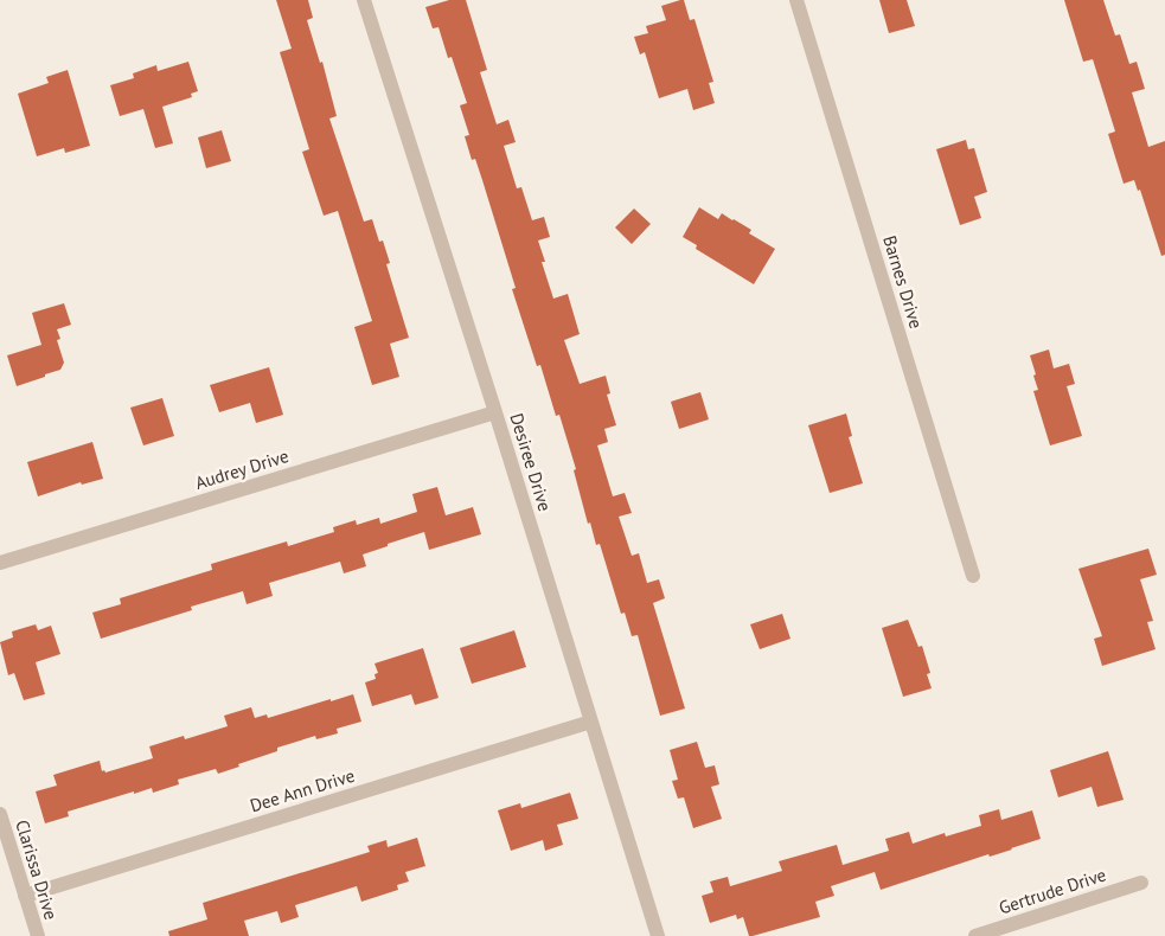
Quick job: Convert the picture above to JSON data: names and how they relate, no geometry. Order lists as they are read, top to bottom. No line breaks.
{"streets":{"street":["Barnes Drive","Desiree Drive","Audrey Drive","Dee Ann Drive","Clarissa Drive","Gertrude Drive"]},"crossings":[["Desiree Drive","Audrey Drive"],["Desiree Drive","Dee Ann Drive"],["Dee Ann Drive","Clarissa Drive"]]}
